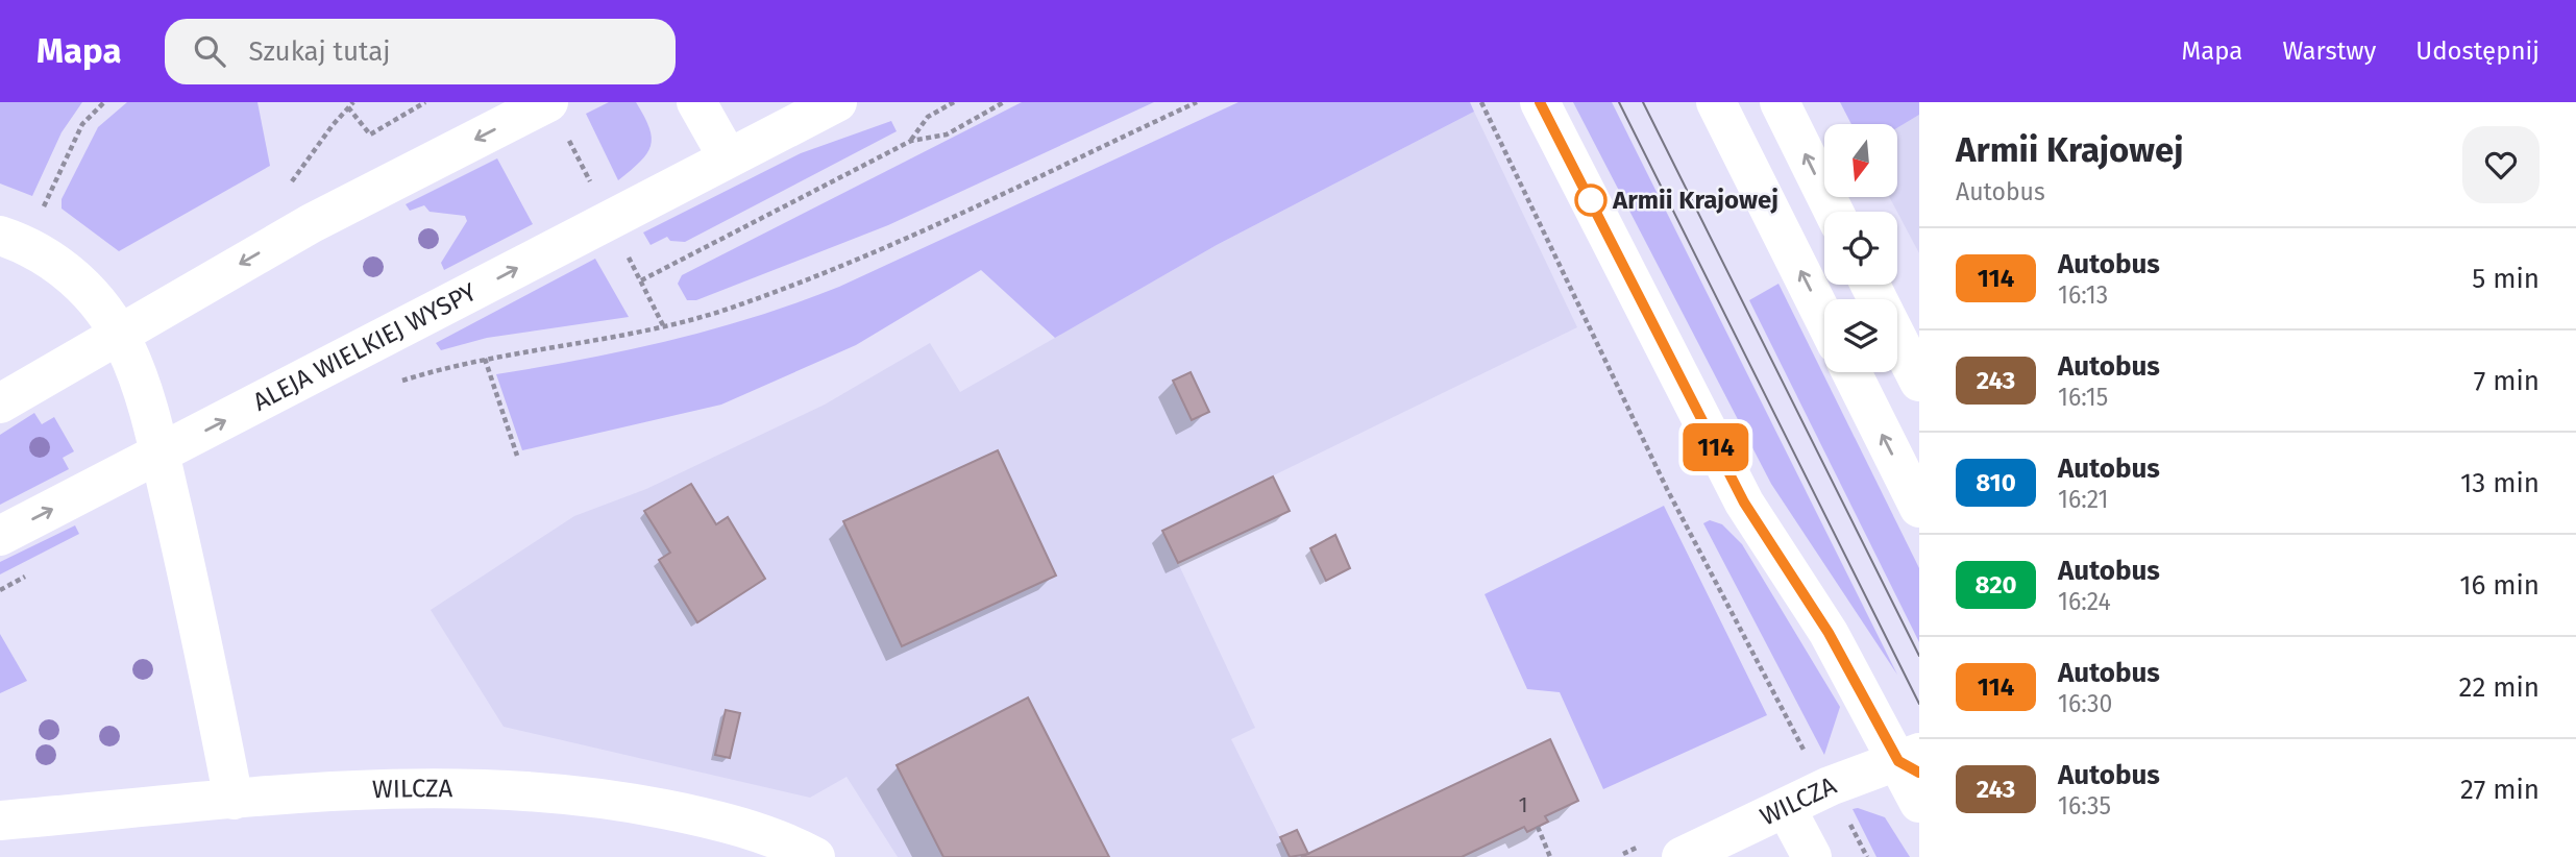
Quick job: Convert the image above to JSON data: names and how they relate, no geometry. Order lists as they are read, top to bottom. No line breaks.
{"streets":{"main road":["ALEJA WIELKIEJ WYSPY","WILCZA"]},"places":["Armii Krajowej"],"lines":["bus line 114"],"house_numbers":["1"],"north":"bottom","page":{"header":"Mapa","search":"Szukaj tutaj","nav":["Mapa","Warstwy","Udostępnij"],"on_map":"114","heading":["Armii Krajowej","Autobus"],"list":[{"mark":"114","name":"Autobus","note":"16:13","value":"5 min"},{"mark":"243","name":"Autobus","note":"16:15","value":"7 min"},{"mark":"810","name":"Autobus","note":"16:21","value":"13 min"},{"mark":"820","name":"Autobus","note":"16:24","value":"16 min"},{"mark":"114","name":"Autobus","note":"16:30","value":"22 min"},{"mark":"243","name":"Autobus","note":"16:35","value":"27 min"}]}}
